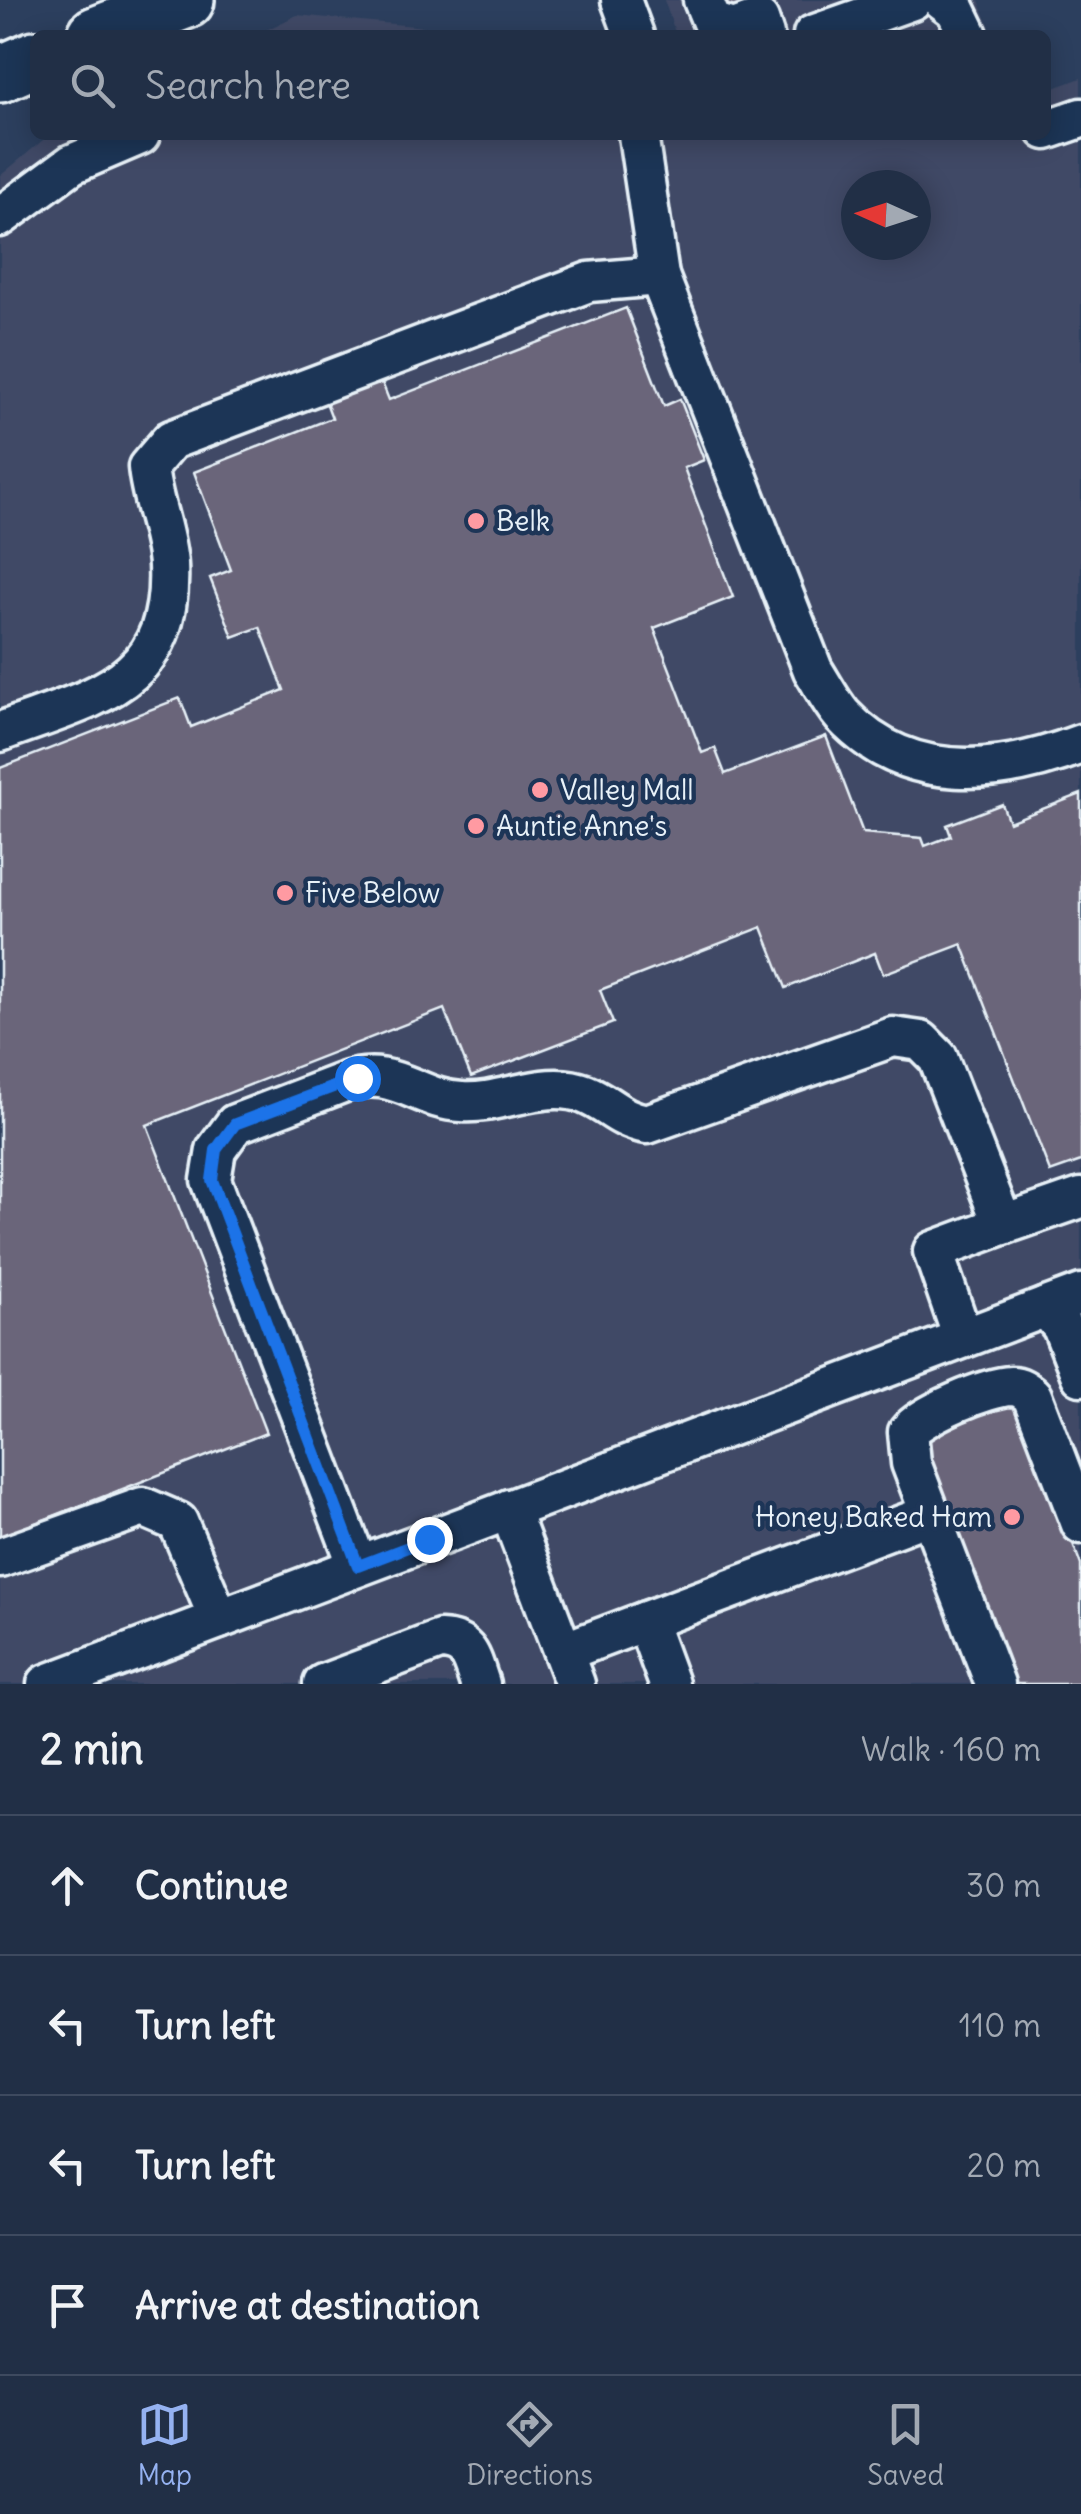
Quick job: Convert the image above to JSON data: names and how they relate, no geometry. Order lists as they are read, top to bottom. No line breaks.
{"places":["Belk","Valley Mall","Auntie Anne's","Five Below","Honey Baked Ham"],"north":"left","page":{"search":"Search here","heading":["2 min","Walk · 160 m"],"list":[["Continue","30 m"],["Turn left","110 m"],["Turn left","20 m"],"Arrive at destination"],"nav":["Map","Directions","Saved"]}}
